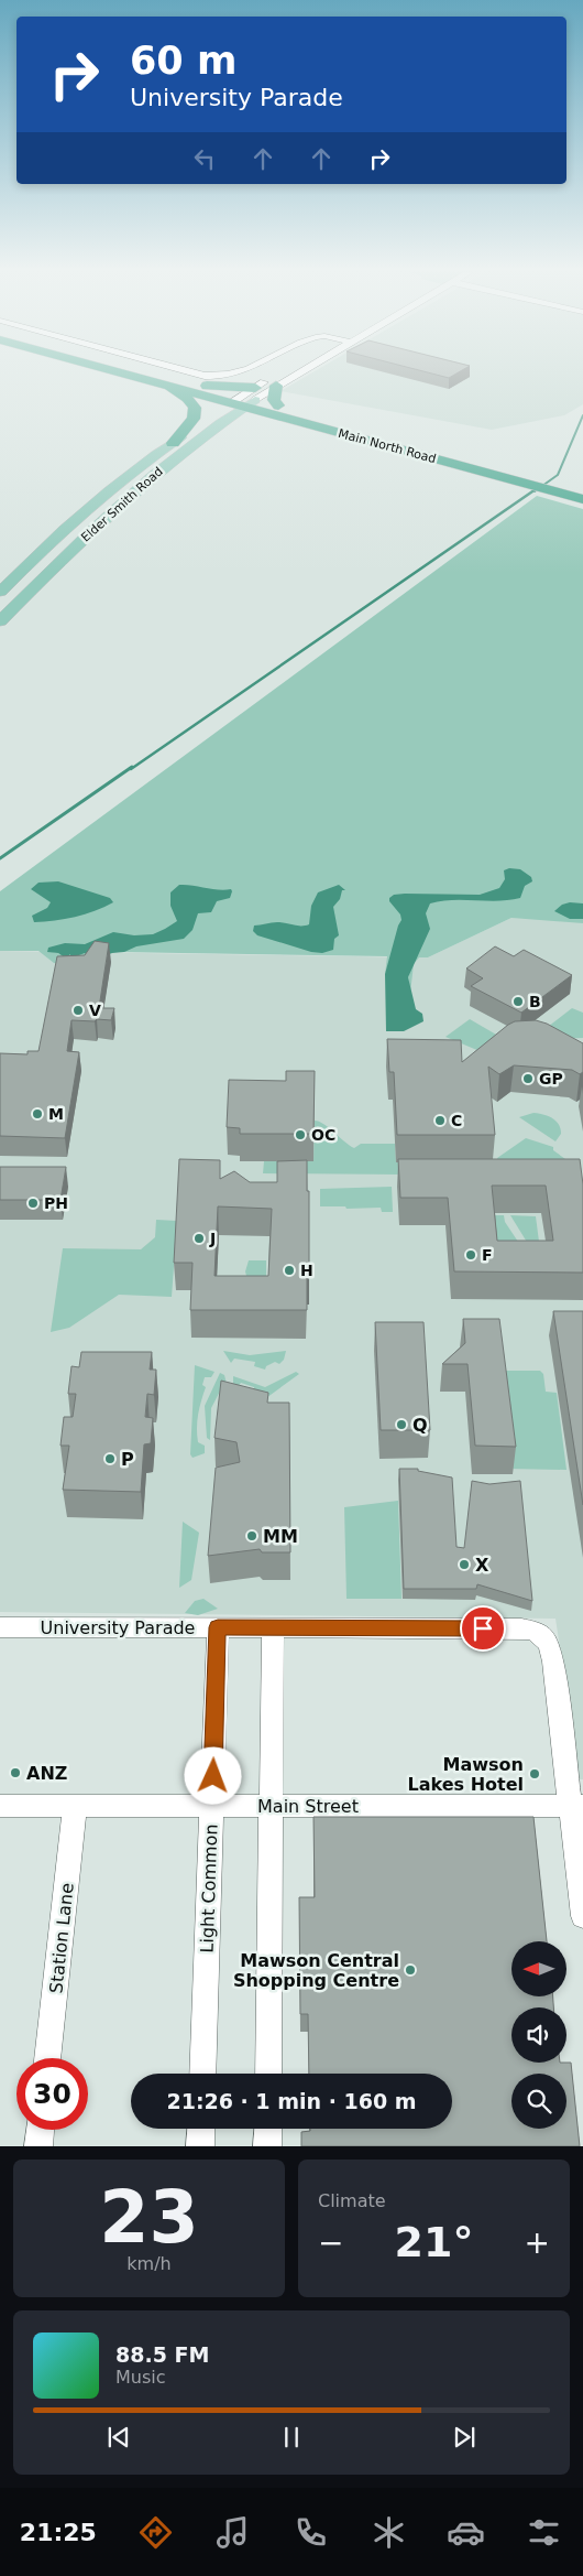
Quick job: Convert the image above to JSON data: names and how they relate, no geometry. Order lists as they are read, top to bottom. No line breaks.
{"streets":{"highway":["Main North Road"],"main road":["Elder Smith Road"],"street":["University Parade","Main Street","Light Common","Station Lane"]},"crossings":[["Main North Road","Elder Smith Road"],["University Parade","Main Street"],["University Parade","Light Common"],["Main Street","Light Common"],["Main Street","Station Lane"]],"places":["B","V","GP","M","C","OC","PH","J","F","H","Q","P","MM","X","ANZ","Mawson Lakes Hotel","Mawson Central Shopping Centre"],"north":"left","page":{"turn":["60 m","University Parade"],"limit":"30","trip":"21:26 · 1 min · 160 m","tile":[["23","km/h"],"Climate"],"heat":["−","21°","+"],"song":["88.5 FM","Music"],"tabs":"21:25"}}
